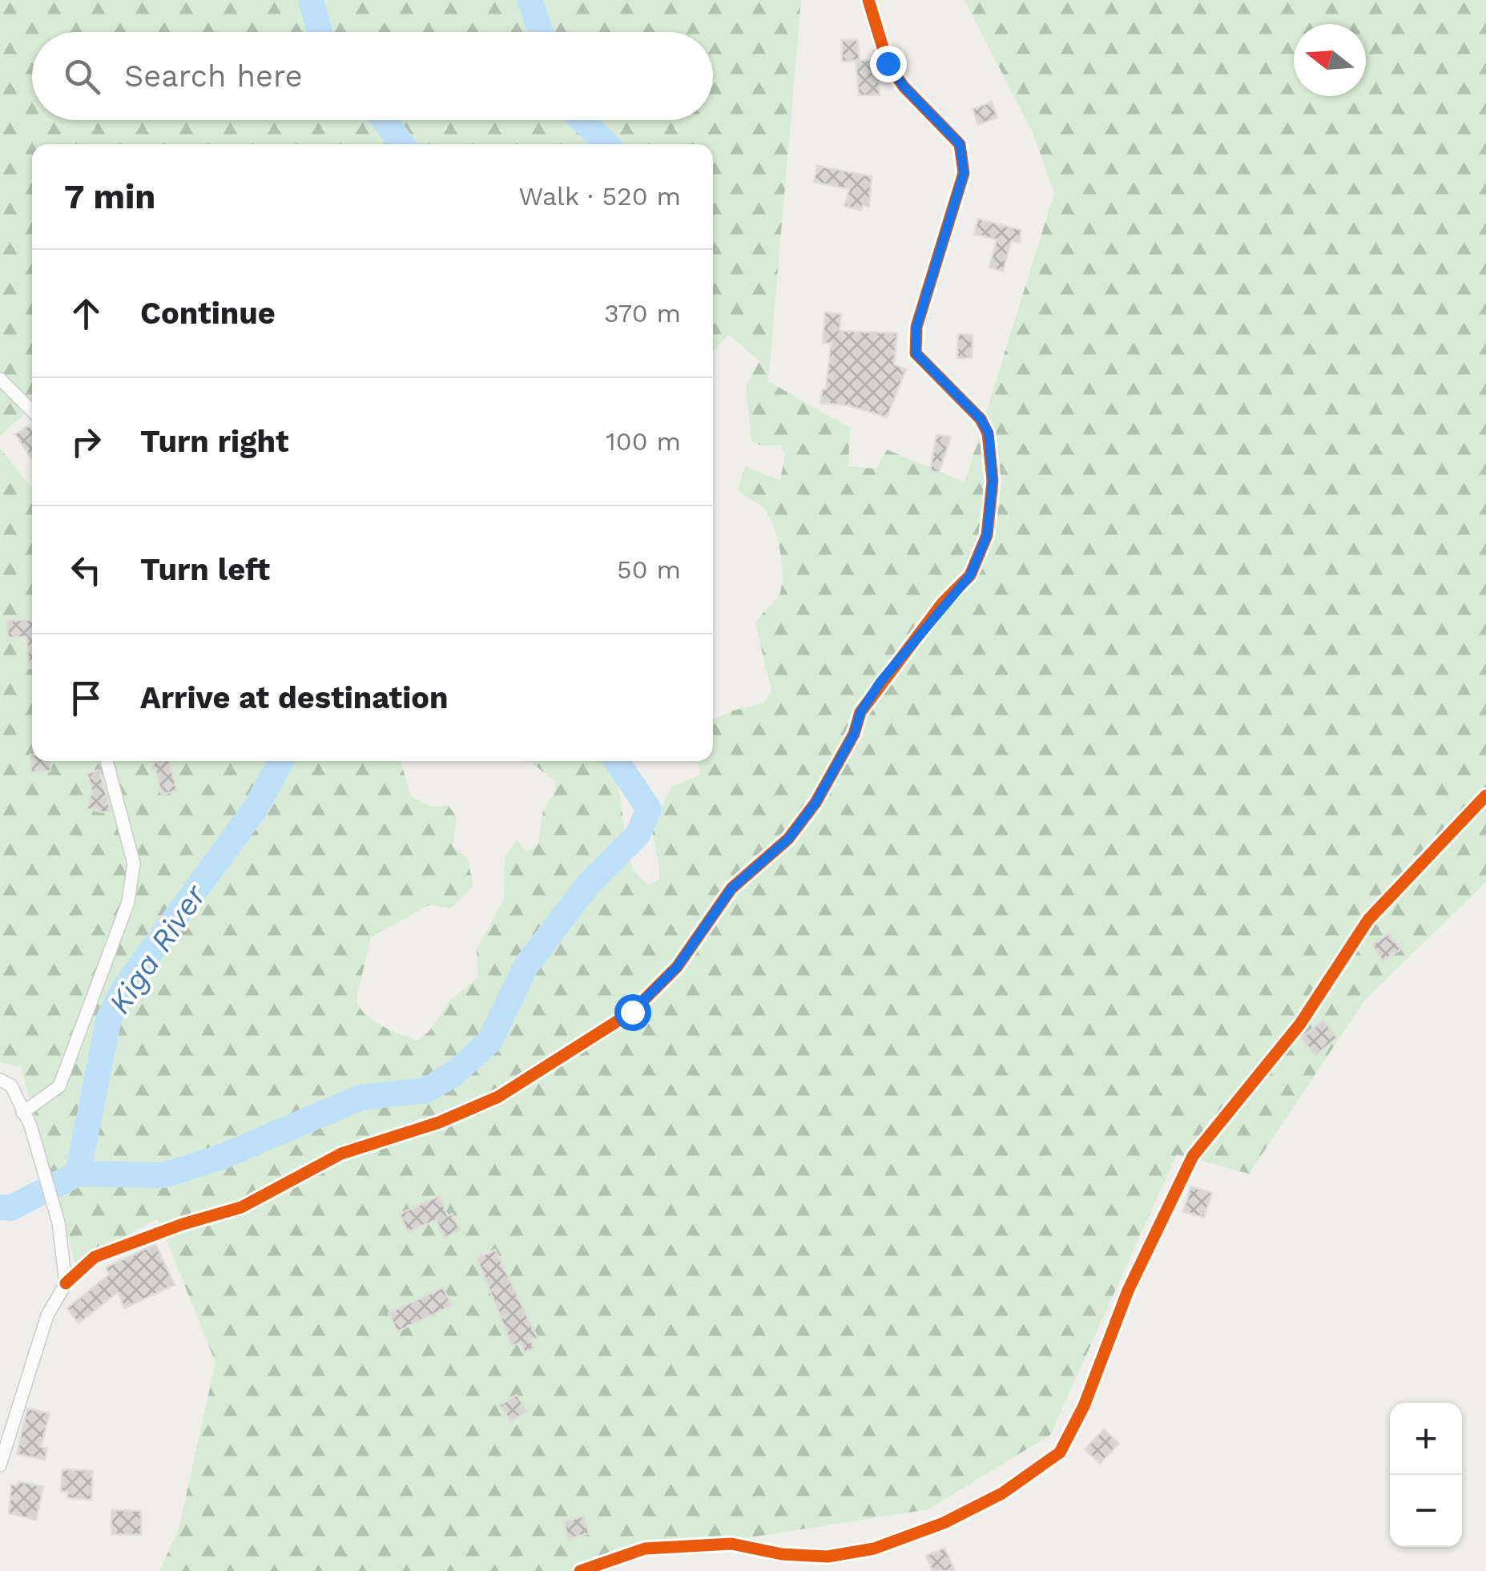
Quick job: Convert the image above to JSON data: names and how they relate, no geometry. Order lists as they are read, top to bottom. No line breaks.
{"water":["Kiga River"],"north":"left","page":{"search":"Search here","heading":["7 min","Walk · 520 m"],"list":[["Continue","370 m"],["Turn right","100 m"],["Turn left","50 m"],"Arrive at destination"],"map_buttons":["+","−"]}}
